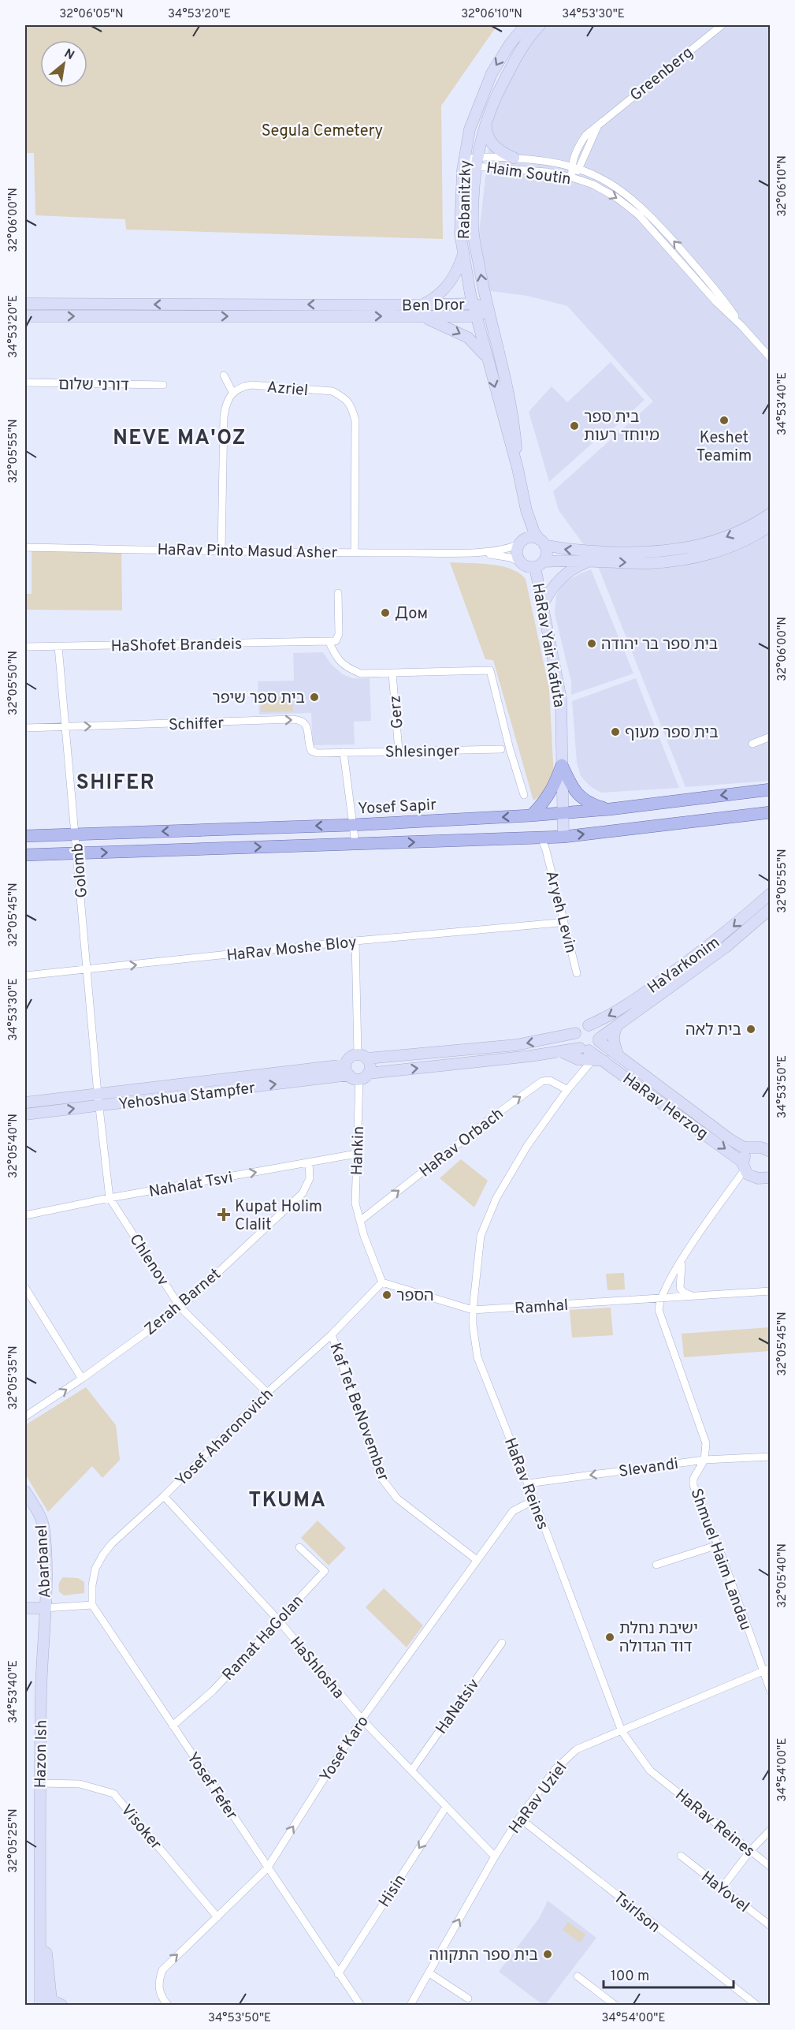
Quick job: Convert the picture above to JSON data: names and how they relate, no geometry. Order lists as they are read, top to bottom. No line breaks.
{"streets":{"main road":["Yosef Sapir"],"street":["Greenberg","Haim Soutin","Rabanitzky","Ben Dror","דורני שלום","Azriel","HaRav Pinto Masud Asher","HaShofet Brandeis","HaRav Yair Kafuta","Gerz","Schiffer","Shlesinger","Golomb","Aryeh Levin","HaRav Moshe Bloy","HaYarkonim","Yehoshua Stampfer","HaRav Herzog","HaRav Orbach","Hankin","Nahalat Tsvi","Chlenov","Zerah Barnet","Ramhal","Kaf Tet BeNovember","Yosef Aharonovich","Slevandi","HaRav Reines","Shmuel Haim Landau","Abarbanel","Ramat HaGolan","HaShlosha","HaNatsiv","Yosef Karo","Hazon Ish","Yosef Fefer","HaRav Uziel","Visoker","Hisin","HaYovel","Tsirlson"]},"crossings":[["Greenberg","Haim Soutin"],["Haim Soutin","Rabanitzky"],["Rabanitzky","Ben Dror"],["Rabanitzky","HaRav Pinto Masud Asher"],["Rabanitzky","HaRav Yair Kafuta"],["Azriel","HaRav Pinto Masud Asher"],["HaRav Pinto Masud Asher","HaRav Yair Kafuta"],["HaShofet Brandeis","Golomb"],["HaRav Yair Kafuta","Yosef Sapir"],["HaRav Yair Kafuta","Aryeh Levin"],["Gerz","Shlesinger"],["Schiffer","Shlesinger"],["Schiffer","Golomb"],["Yosef Sapir","Golomb"],["Golomb","HaRav Moshe Bloy"],["Golomb","Yehoshua Stampfer"],["Golomb","Chlenov"],["HaYarkonim","Yehoshua Stampfer"],["HaYarkonim","HaRav Herzog"],["HaYarkonim","HaRav Reines"],["Yehoshua Stampfer","HaRav Herzog"],["Yehoshua Stampfer","Hankin"],["Yehoshua Stampfer","Chlenov"],["Yehoshua Stampfer","HaRav Reines"],["HaRav Herzog","HaRav Reines"],["HaRav Orbach","Hankin"],["HaRav Orbach","HaRav Reines"],["Hankin","Nahalat Tsvi"],["Nahalat Tsvi","Chlenov"],["Nahalat Tsvi","Zerah Barnet"],["Chlenov","Zerah Barnet"],["Chlenov","Yosef Aharonovich"],["Ramhal","Yosef Aharonovich"],["Ramhal","HaRav Reines"],["Kaf Tet BeNovember","Yosef Aharonovich"],["Kaf Tet BeNovember","Yosef Karo"],["Yosef Aharonovich","HaShlosha"],["Yosef Aharonovich","Yosef Fefer"],["Slevandi","HaRav Reines"],["Slevandi","Shmuel Haim Landau"],["HaRav Reines","Yosef Karo"],["HaRav Reines","HaRav Uziel"],["Shmuel Haim Landau","HaRav Uziel"],["Abarbanel","Hazon Ish"],["Ramat HaGolan","HaShlosha"],["Ramat HaGolan","Yosef Fefer"],["HaShlosha","HaNatsiv"],["HaShlosha","Yosef Karo"],["HaShlosha","HaRav Uziel"],["HaShlosha","Hisin"],["Yosef Karo","Yosef Fefer"],["Yosef Karo","Visoker"],["Hazon Ish","Visoker"],["Yosef Fefer","Hisin"],["HaRav Uziel","Tsirlson"]],"one_way":["Schiffer","HaRav Moshe Bloy","HaRav Orbach","Nahalat Tsvi","Slevandi","Yosef Karo","Hisin"],"districts":["NEVE MA'OZ","SHIFER","TKUMA"],"parks":["Segula Cemetery"],"places":{"other":["Keshet Teamim","בית ספר מיוחד רעות","Дом","בית ספר בר יהודה","בית ספר שיפר","בית ספר מעוף","בית לאה","הספר","ישיבת נחלת דוד הגדולה","בית ספר התקווה"],"health":["Kupat Holim Clalit"]},"scale_bar":"100 m","north":"top right","coordinates":["32°06'05\"N","34°53'20\"E","32°06'10\"N","34°53'30\"E","32°06'00\"N","34°53'40\"E","32°05'55\"N","32°05'50\"N","32°05'45\"N","34°53'50\"E","32°05'40\"N","32°05'35\"N","34°54'00\"E","32°05'25\"N"]}
